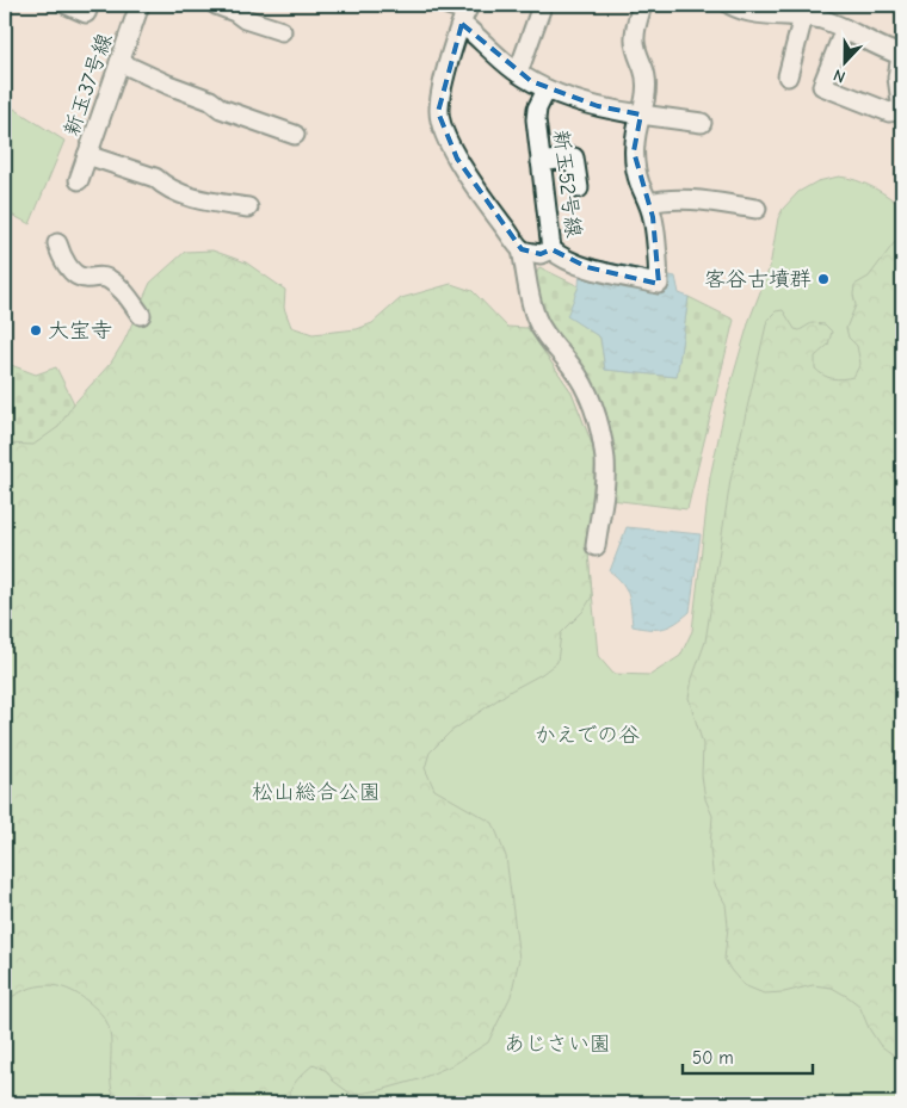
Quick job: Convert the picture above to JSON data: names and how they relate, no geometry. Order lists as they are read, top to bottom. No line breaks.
{"streets":{"street":["新玉37号線","新玉52号線"]},"parks":["かえでの谷","松山総合公園","あじさい園"],"places":["客谷古墳群","大宝寺"],"scale_bar":"50 m","north":"bottom"}
